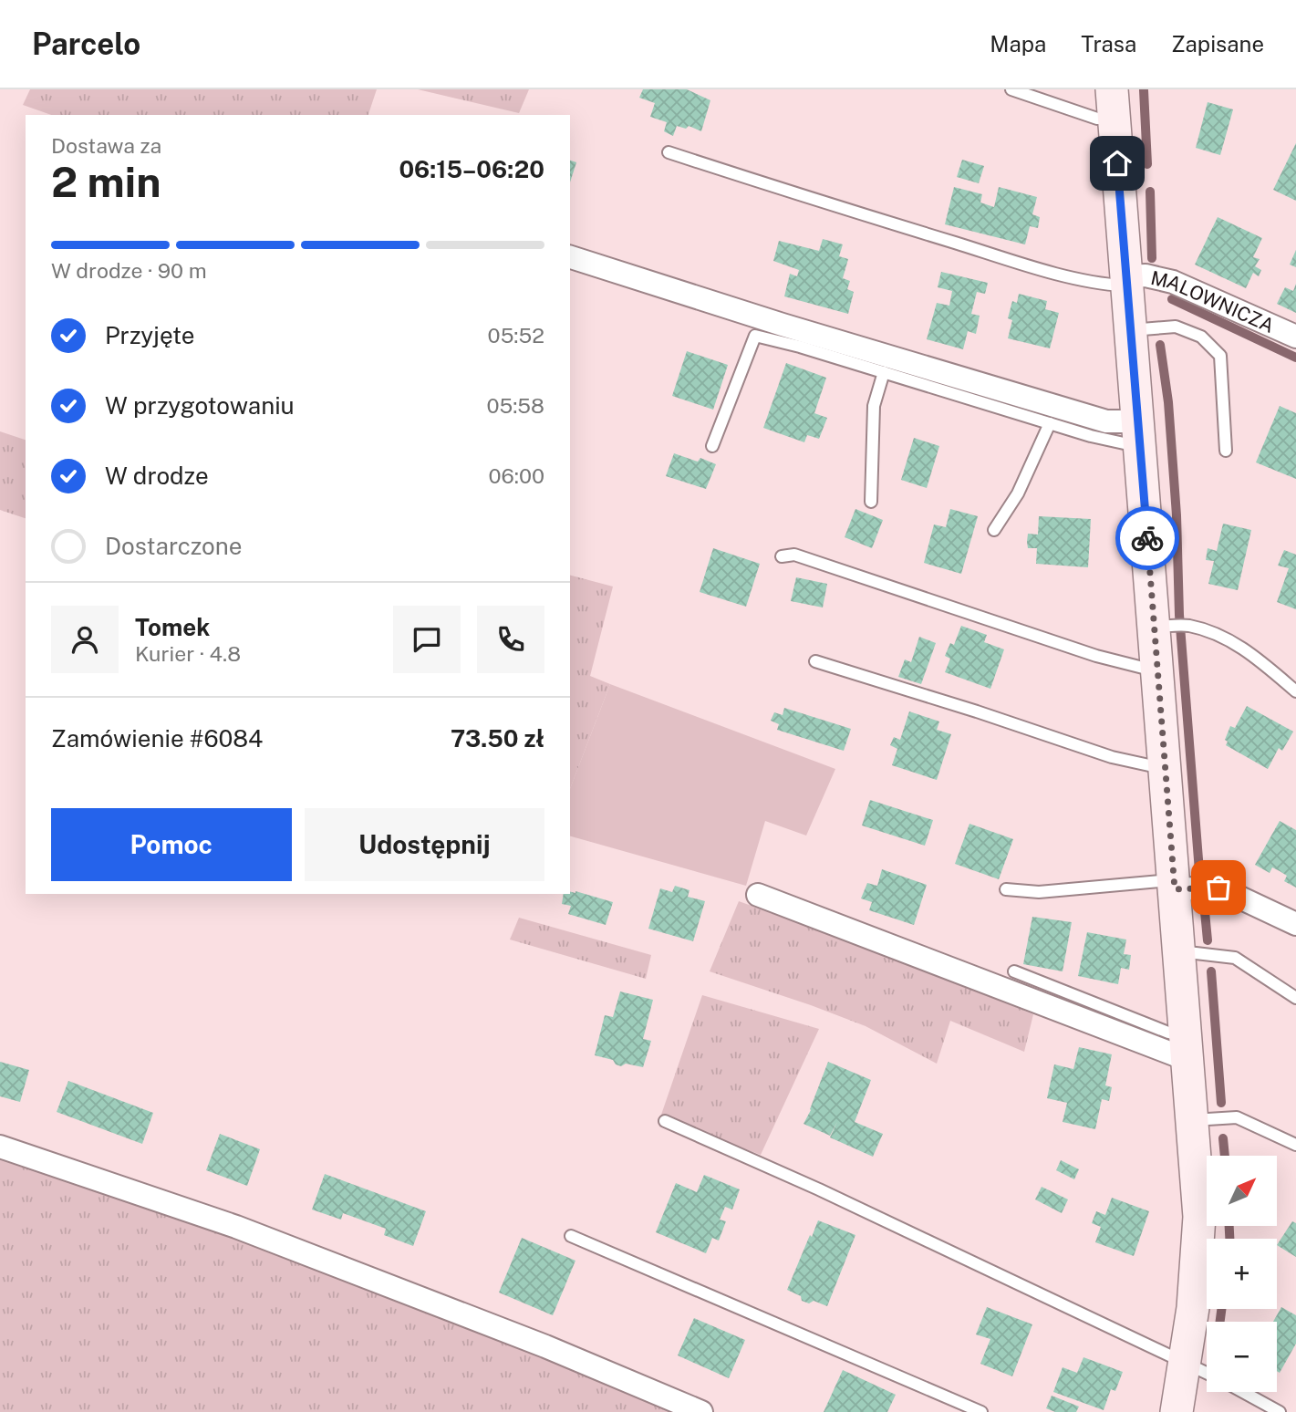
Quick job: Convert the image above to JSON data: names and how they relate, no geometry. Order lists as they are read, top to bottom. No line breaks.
{"streets":{"street":["MALOWNICZA"]},"north":"top right","page":{"header":"Parcelo","nav":["Mapa","Trasa","Zapisane"],"heading":["2 min","Dostawa za","06:15–06:20"],"panel":["Tomek","Kurier · 4.8","Zamówienie #6084","73.50 zł"],"bar":"W drodze · 90 m","list":[["Przyjęte","05:52"],["W przygotowaniu","05:58"],["W drodze","06:00"],"Dostarczone"],"buttons":["Pomoc","Udostępnij"],"map_buttons":["+","−"]}}
